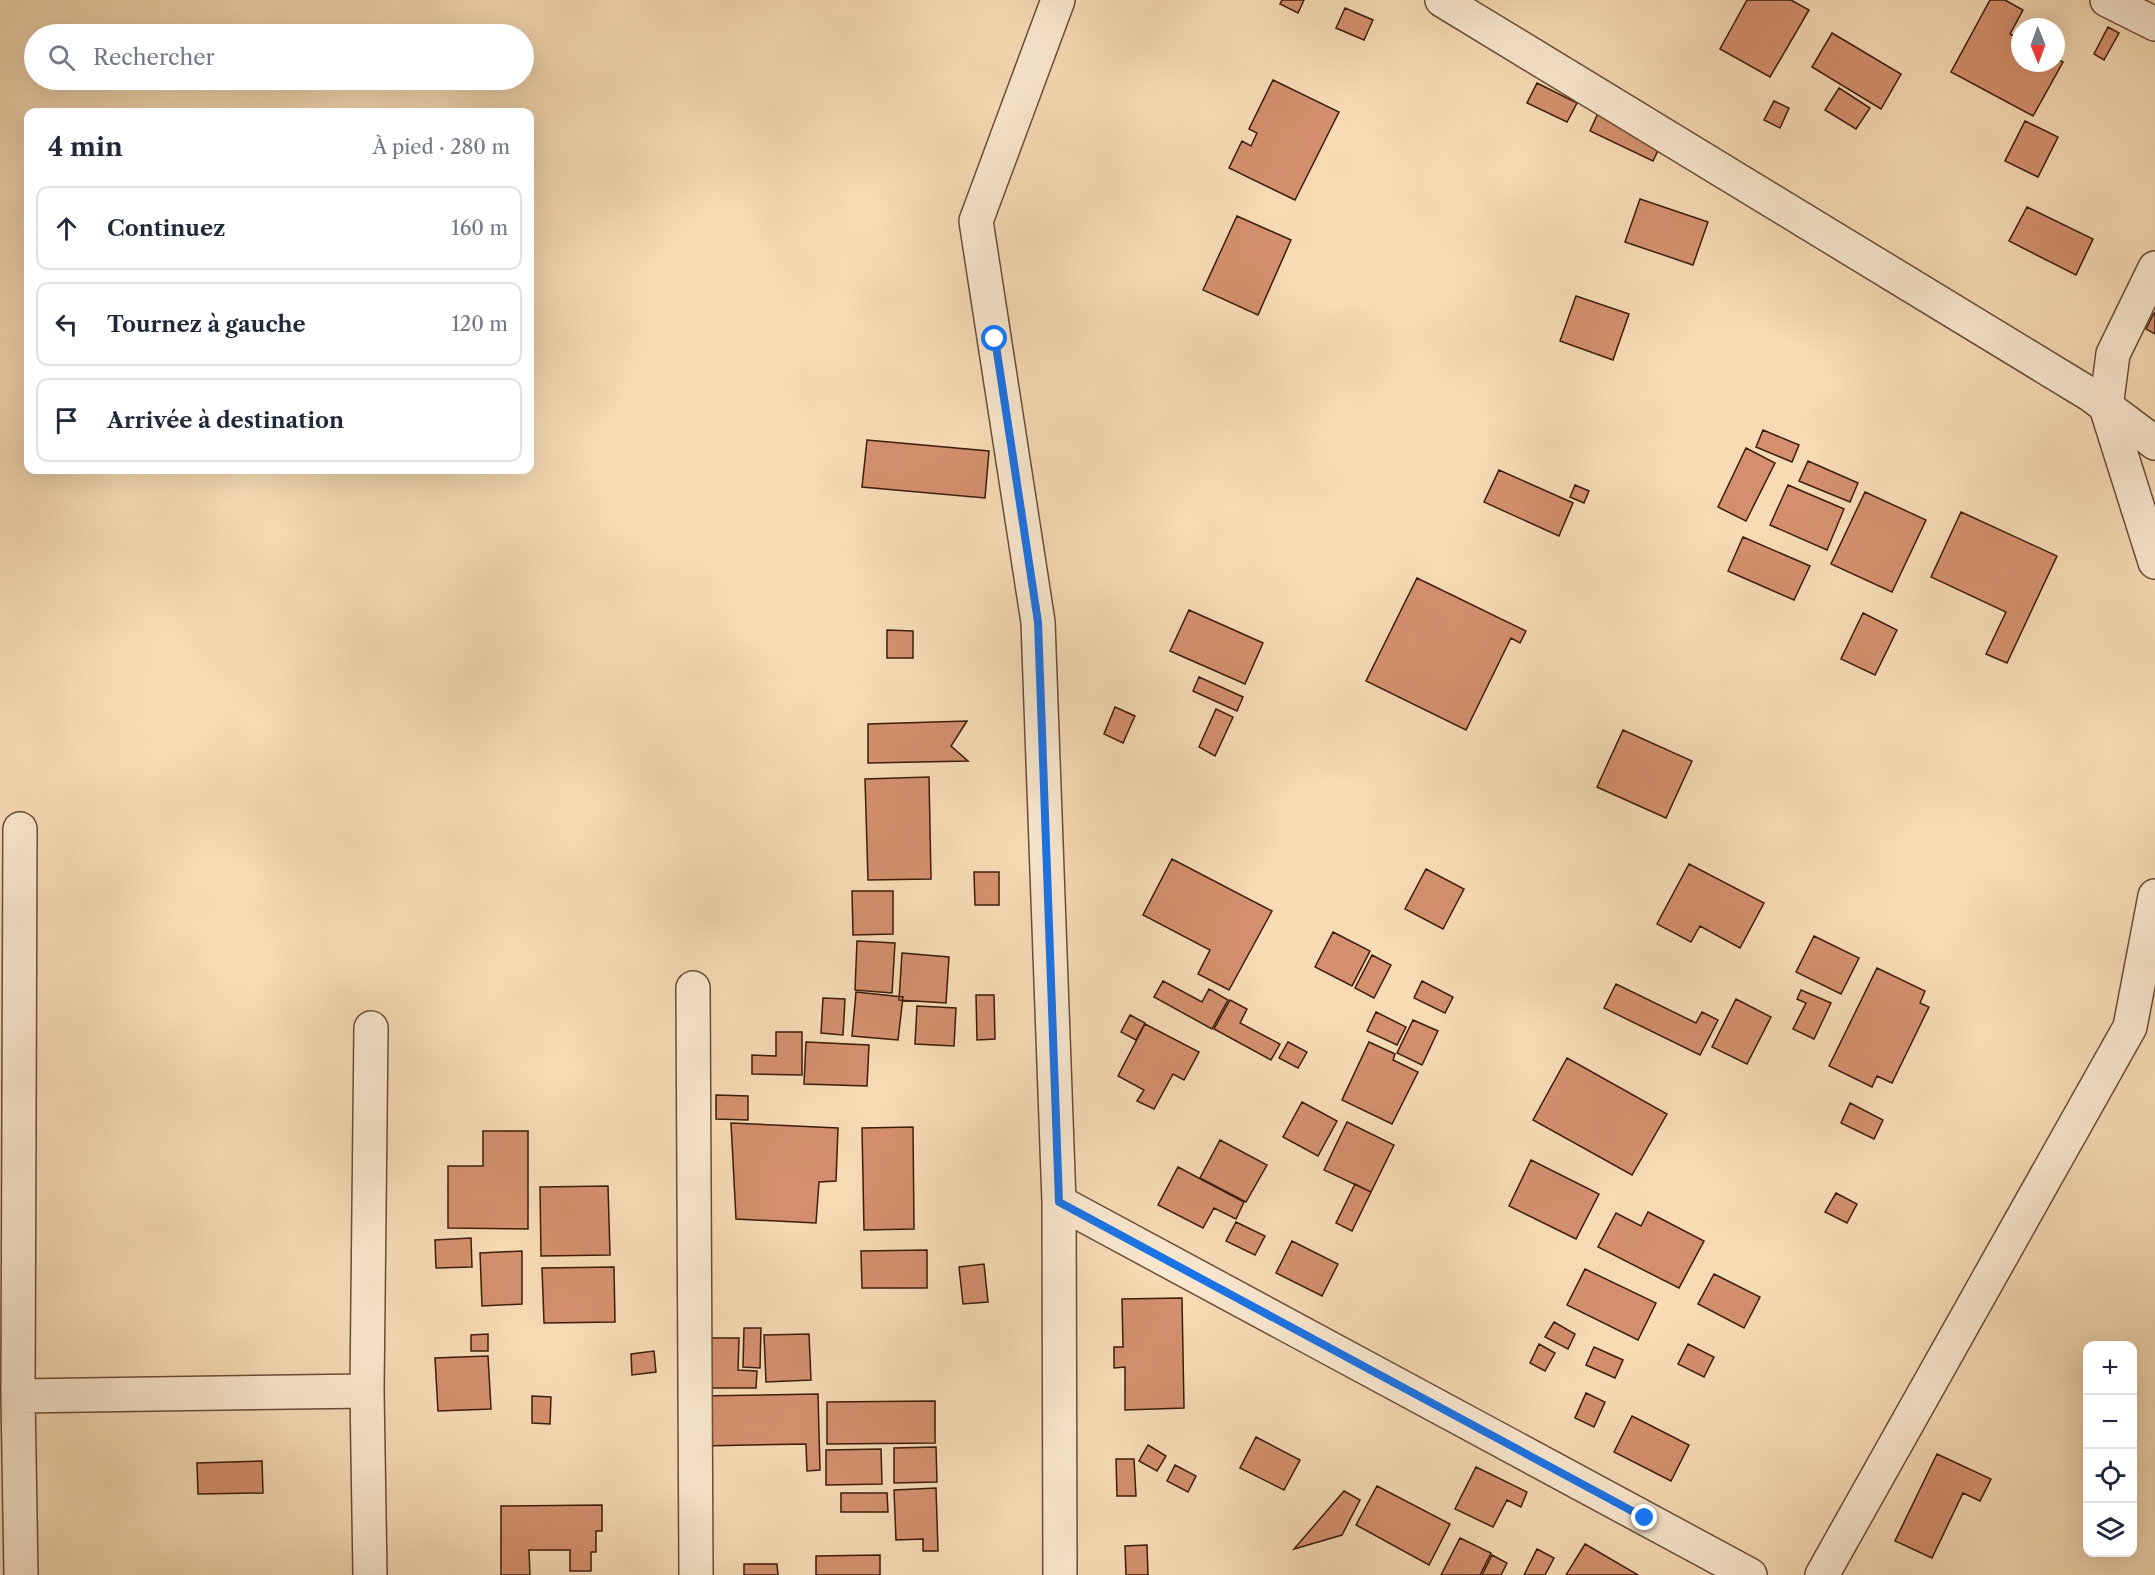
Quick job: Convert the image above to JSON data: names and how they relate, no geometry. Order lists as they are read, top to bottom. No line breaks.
{"north":"bottom","page":{"search":"Rechercher","heading":["4 min","À pied · 280 m"],"list":[["Continuez","160 m"],["Tournez à gauche","120 m"],"Arrivée à destination"],"map_buttons":["+","−"]}}
